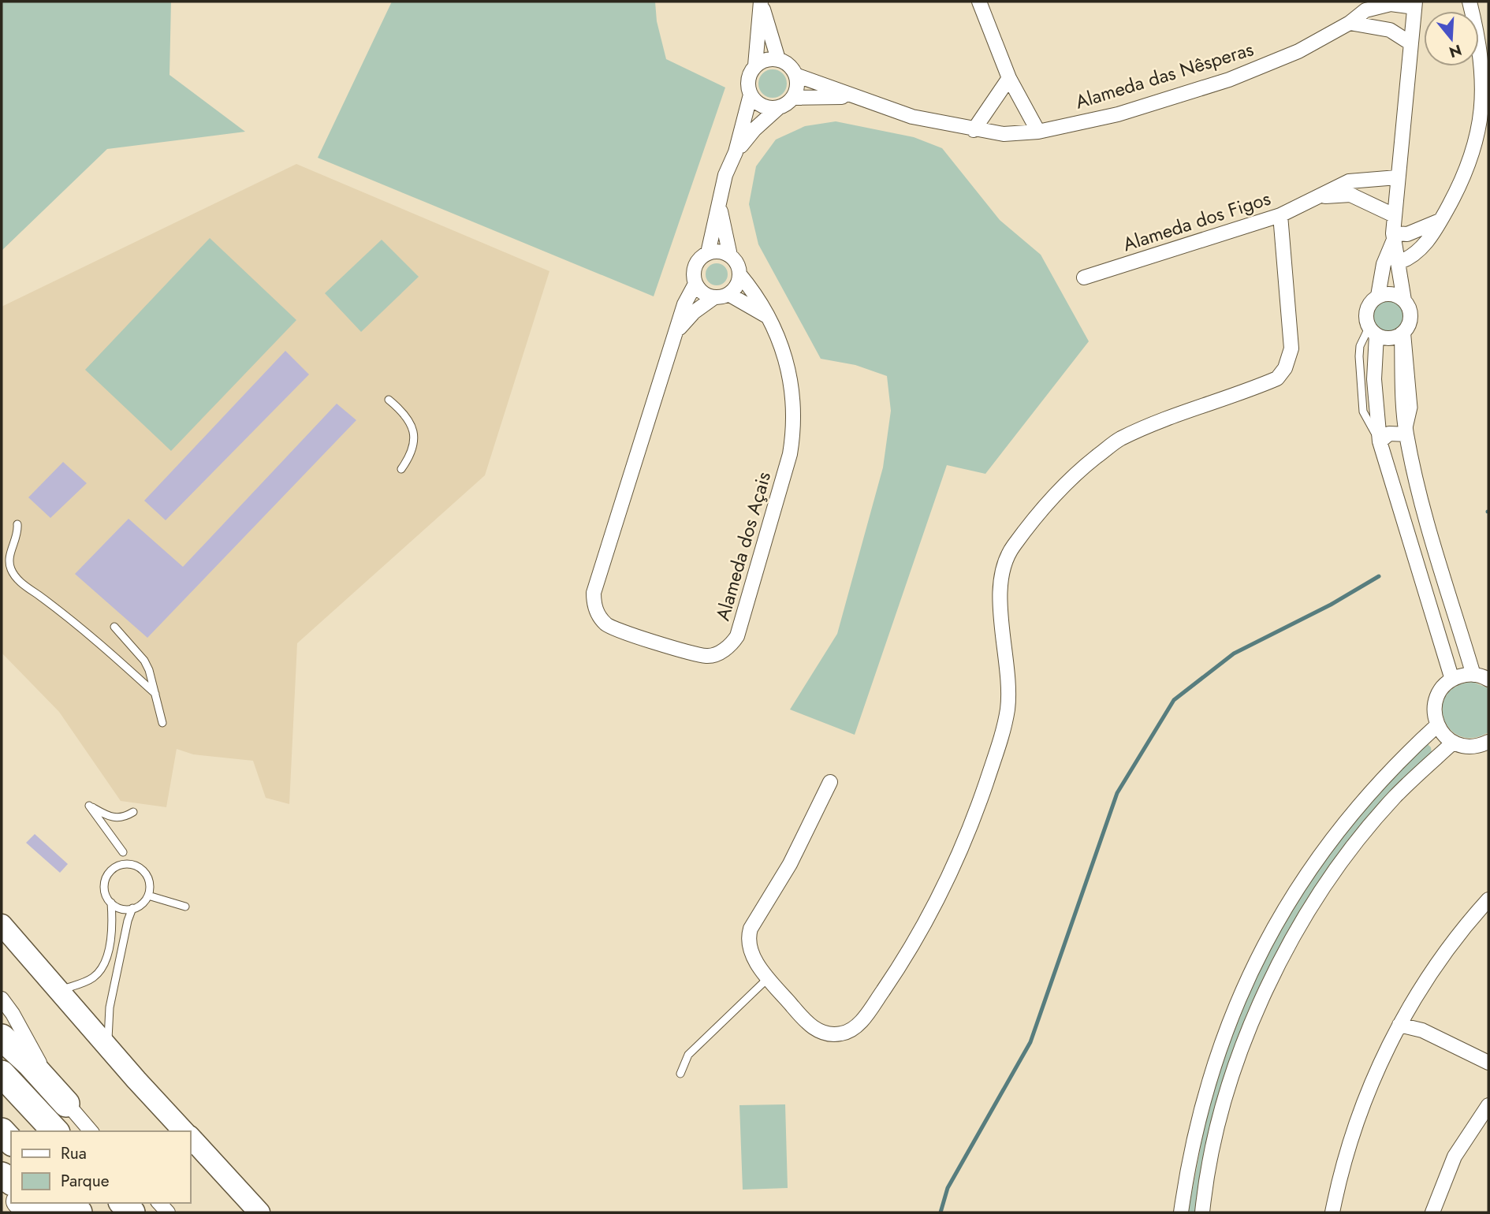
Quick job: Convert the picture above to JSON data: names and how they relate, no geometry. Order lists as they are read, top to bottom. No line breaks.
{"streets":{"street":["Alameda das Nêsperas","Alameda dos Figos","Alameda dos Açais"]},"legend":["Rua","Parque"],"north":"bottom"}
